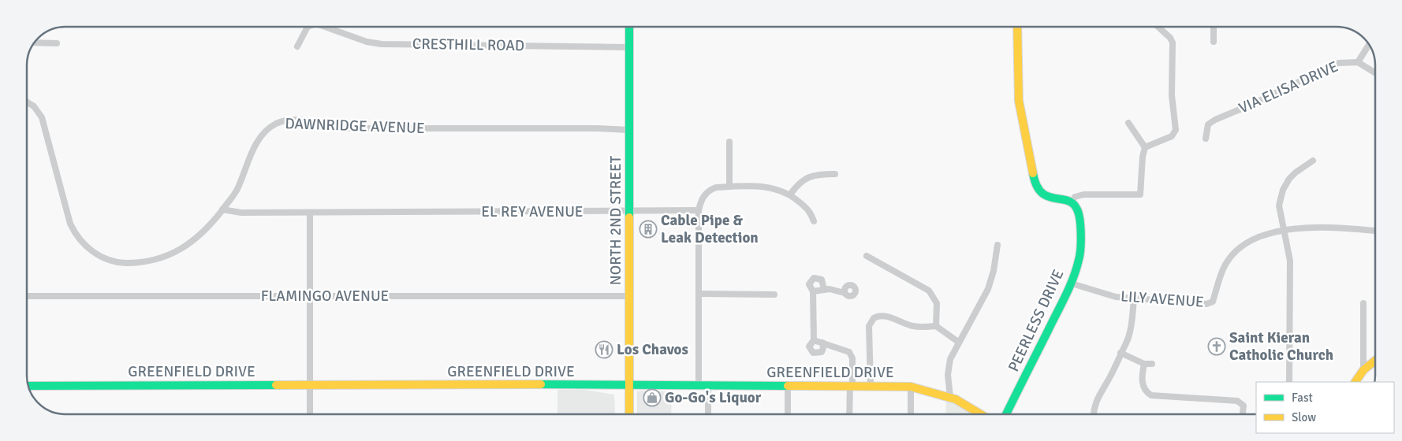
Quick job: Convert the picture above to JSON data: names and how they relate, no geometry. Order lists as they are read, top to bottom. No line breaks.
{"streets":{"main road":["NORTH 2ND STREET","PEERLESS DRIVE","GREENFIELD DRIVE"],"street":["CRESTHILL ROAD","VIA ELISA DRIVE","DAWNRIDGE AVENUE","EL REY AVENUE","FLAMINGO AVENUE","LILY AVENUE"]},"crossings":[["CRESTHILL ROAD","NORTH 2ND STREET"],["DAWNRIDGE AVENUE","EL REY AVENUE"],["DAWNRIDGE AVENUE","NORTH 2ND STREET"],["EL REY AVENUE","NORTH 2ND STREET"],["NORTH 2ND STREET","FLAMINGO AVENUE"],["NORTH 2ND STREET","GREENFIELD DRIVE"],["LILY AVENUE","PEERLESS DRIVE"]],"places":{"building":["Cable Pipe & Leak Detection"],"church":["Saint Kieran Catholic Church"],"restaurant":["Los Chavos"],"shop":["Go-Go's Liquor"]},"legend":["Fast","Slow"]}
